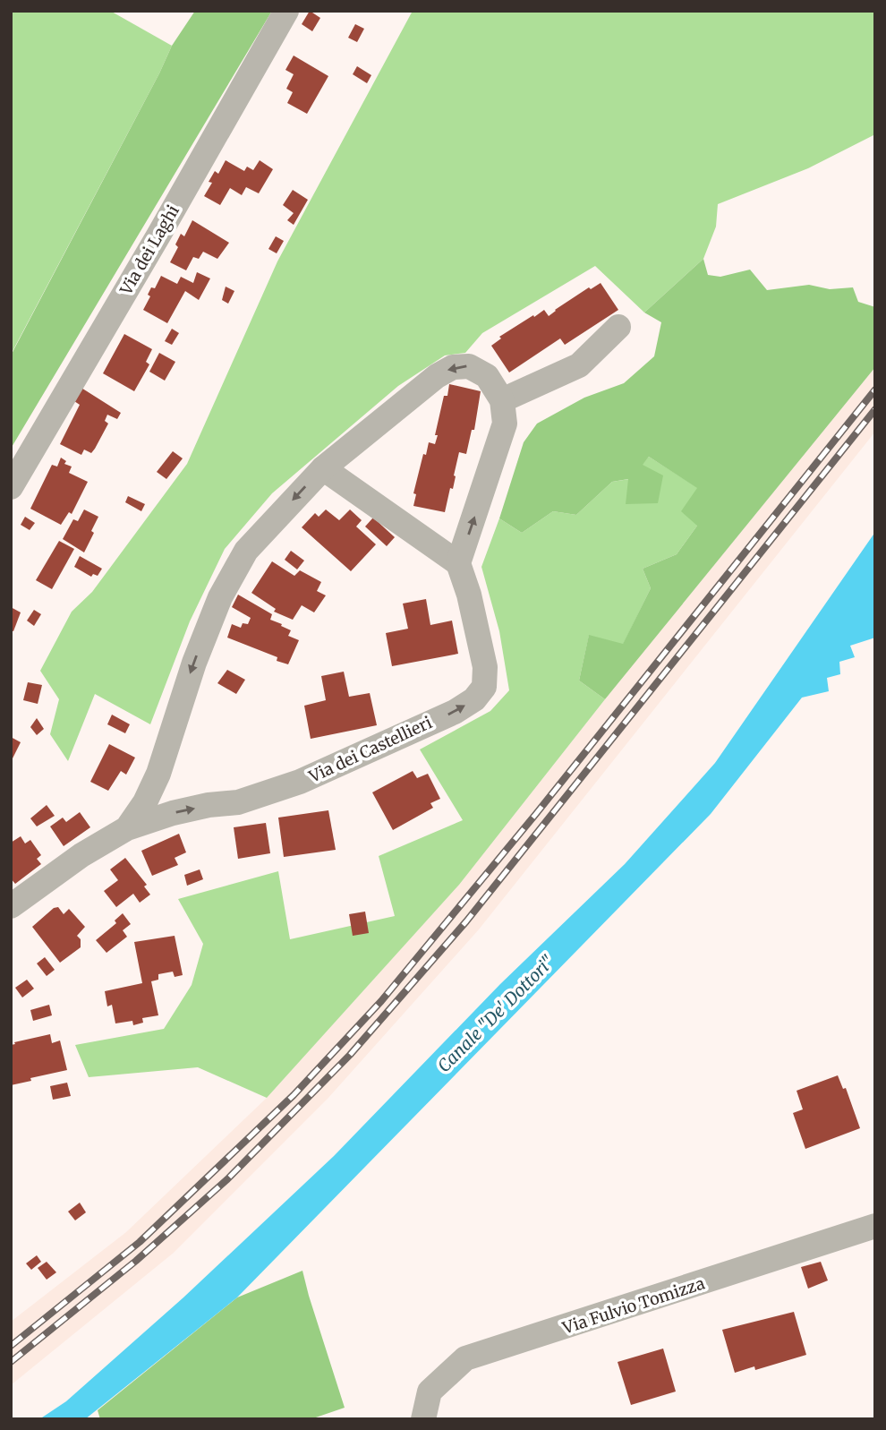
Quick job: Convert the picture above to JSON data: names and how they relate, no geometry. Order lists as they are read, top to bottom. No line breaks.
{"streets":{"street":["Via dei Laghi","Via dei Castellieri","Via Fulvio Tomizza"]},"water":["Canale \"De' Dottori\""]}
